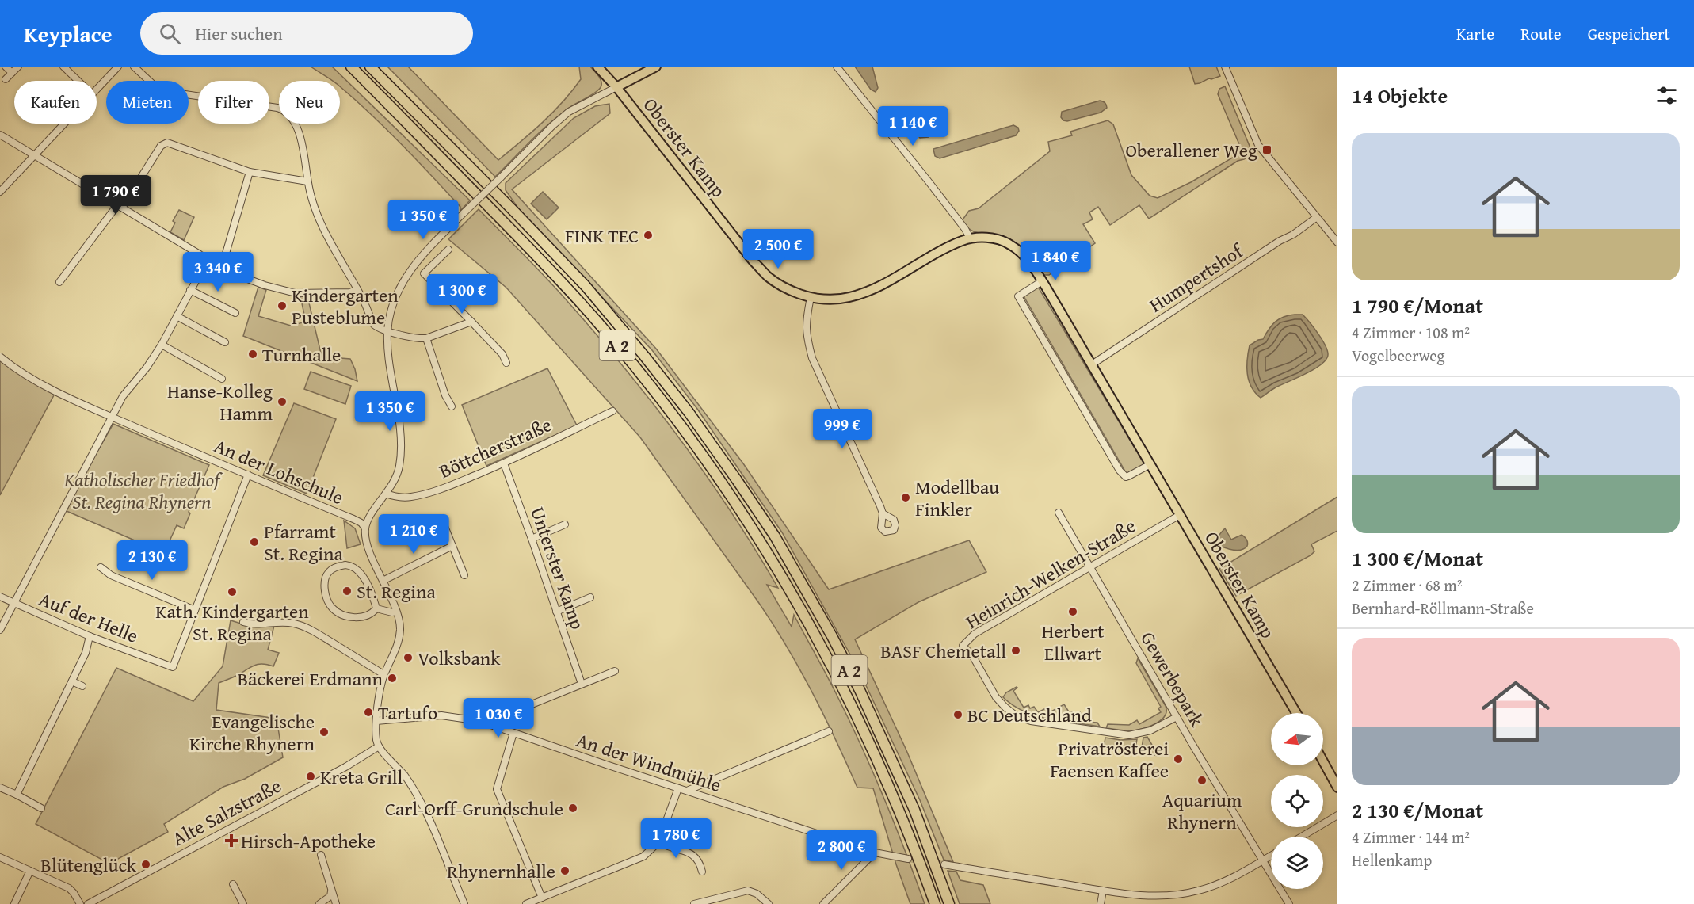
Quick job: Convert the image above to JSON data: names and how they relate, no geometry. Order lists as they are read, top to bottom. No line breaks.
{"streets":{"highway":["A 2"],"main road":["Oberster Kamp"],"street":["Humpertshof","Böttcherstraße","An der Lohschule","Unterster Kamp","Heinrich-Welken-Straße","Auf der Helle","Gewerbepark","An der Windmühle","Alte Salzstraße"]},"crossings":[["Oberster Kamp","Humpertshof"],["Oberster Kamp","Heinrich-Welken-Straße"],["Böttcherstraße","Unterster Kamp"],["An der Lohschule","Auf der Helle"],["Heinrich-Welken-Straße","Gewerbepark"]],"parks":["Katholischer Friedhof St. Regina Rhynern"],"places":{"transit":["Oberallener Weg"],"other":["FINK TEC","Kindergarten Pusteblume","Turnhalle","Hanse-Kolleg Hamm","Modellbau Finkler","Pfarramt St. Regina","St. Regina","Kath. Kindergarten St. Regina","Herbert Ellwart","BASF Chemetall","Volksbank","Bäckerei Erdmann","Tartufo","BC Deutschland","Evangelische Kirche Rhynern","Privatrösterei Faensen Kaffee","Kreta Grill","Aquarium Rhynern","Carl-Orff-Grundschule","Blütenglück","Rhynernhalle"],"health":["Hirsch-Apotheke"]},"north":"left","page":{"header":"Keyplace","search":"Hier suchen","nav":["Karte","Route","Gespeichert"],"heading":"14 Objekte","chip":["Kaufen","Mieten","Filter","Neu"],"price":["1 140 €","1 790 €","1 350 €","2 500 €","1 840 €","3 340 €","1 300 €","1 350 €","999 €","1 210 €","2 130 €","1 030 €","1 780 €","2 800 €"],"list":[{"name":"1 790 €/Monat","note":"4 Zimmer · 108 m² · Vogelbeerweg"},{"name":"1 300 €/Monat","note":"2 Zimmer · 68 m² · Bernhard-Röllmann-Straße"},{"name":"2 130 €/Monat","note":"4 Zimmer · 144 m² · Hellenkamp"}]}}
